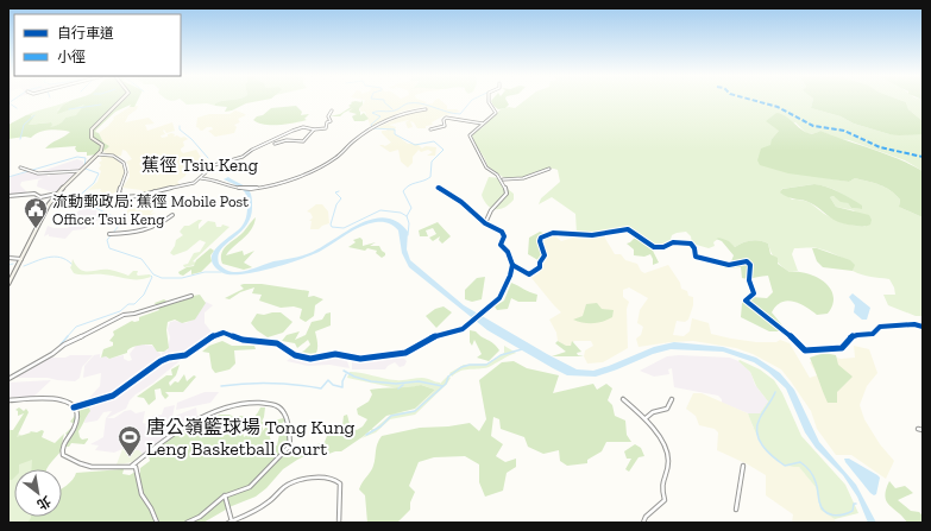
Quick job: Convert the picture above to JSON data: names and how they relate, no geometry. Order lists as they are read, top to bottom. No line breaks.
{"districts":["蕉徑 Tsiu Keng"],"places":{"public building":["流動郵政局: 蕉徑 Mobile Post Office: Tsui Keng"],"sports":["唐公嶺籃球場 Tong Kung Leng Basketball Court"]},"legend":["自行車道","小徑"],"north":"bottom right"}
